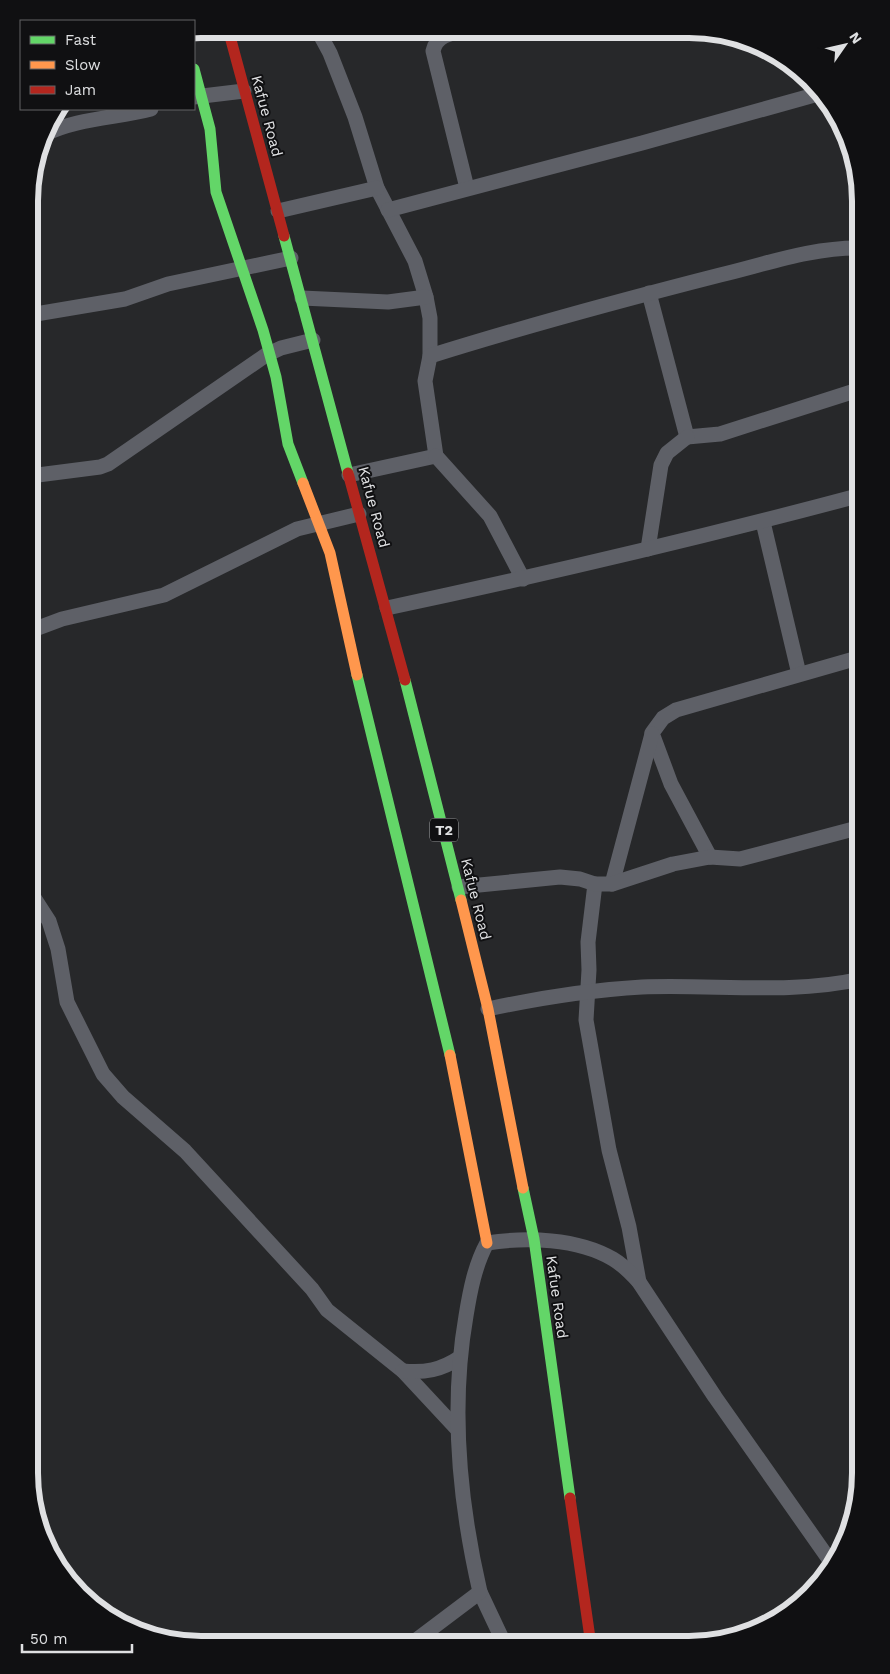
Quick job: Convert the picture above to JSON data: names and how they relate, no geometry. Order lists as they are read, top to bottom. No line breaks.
{"streets":{"main road":["Kafue Road","T2"]},"legend":["Fast","Slow","Jam"],"scale_bar":"50 m","north":"top right"}
